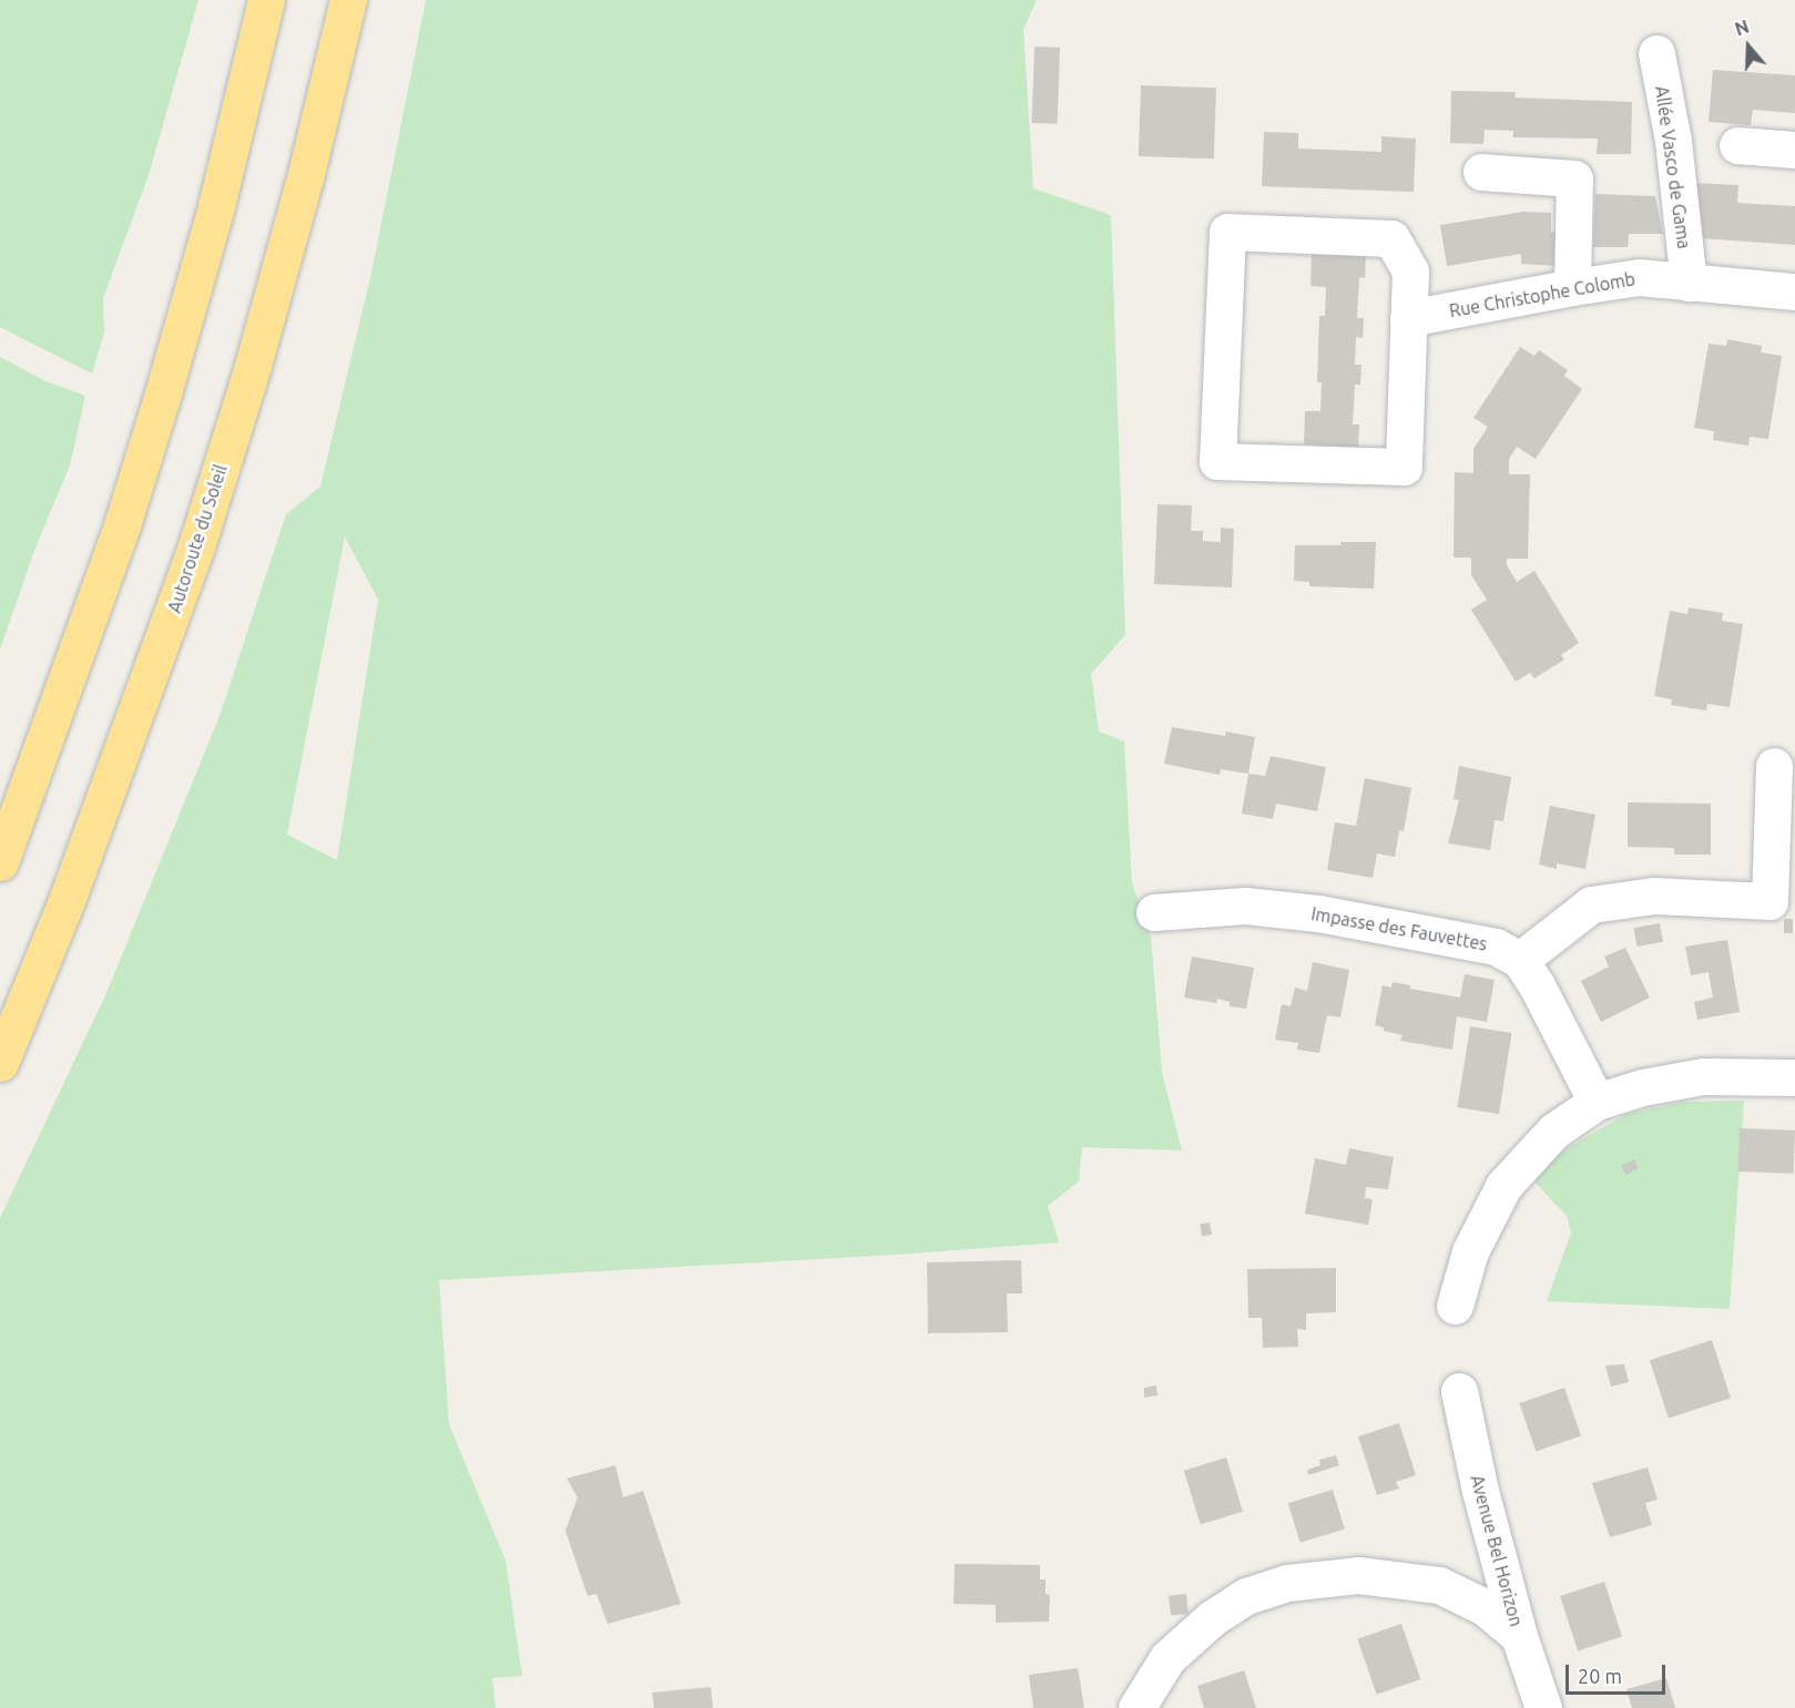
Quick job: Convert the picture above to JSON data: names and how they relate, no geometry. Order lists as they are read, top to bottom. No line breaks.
{"streets":{"highway":["Autoroute du Soleil"],"street":["Allée Vasco de Gama","Rue Christophe Colomb","Impasse des Fauvettes","Avenue Bel Horizon"]},"crossings":[["Allée Vasco de Gama","Rue Christophe Colomb"]],"scale_bar":"20 m","north":"top"}
